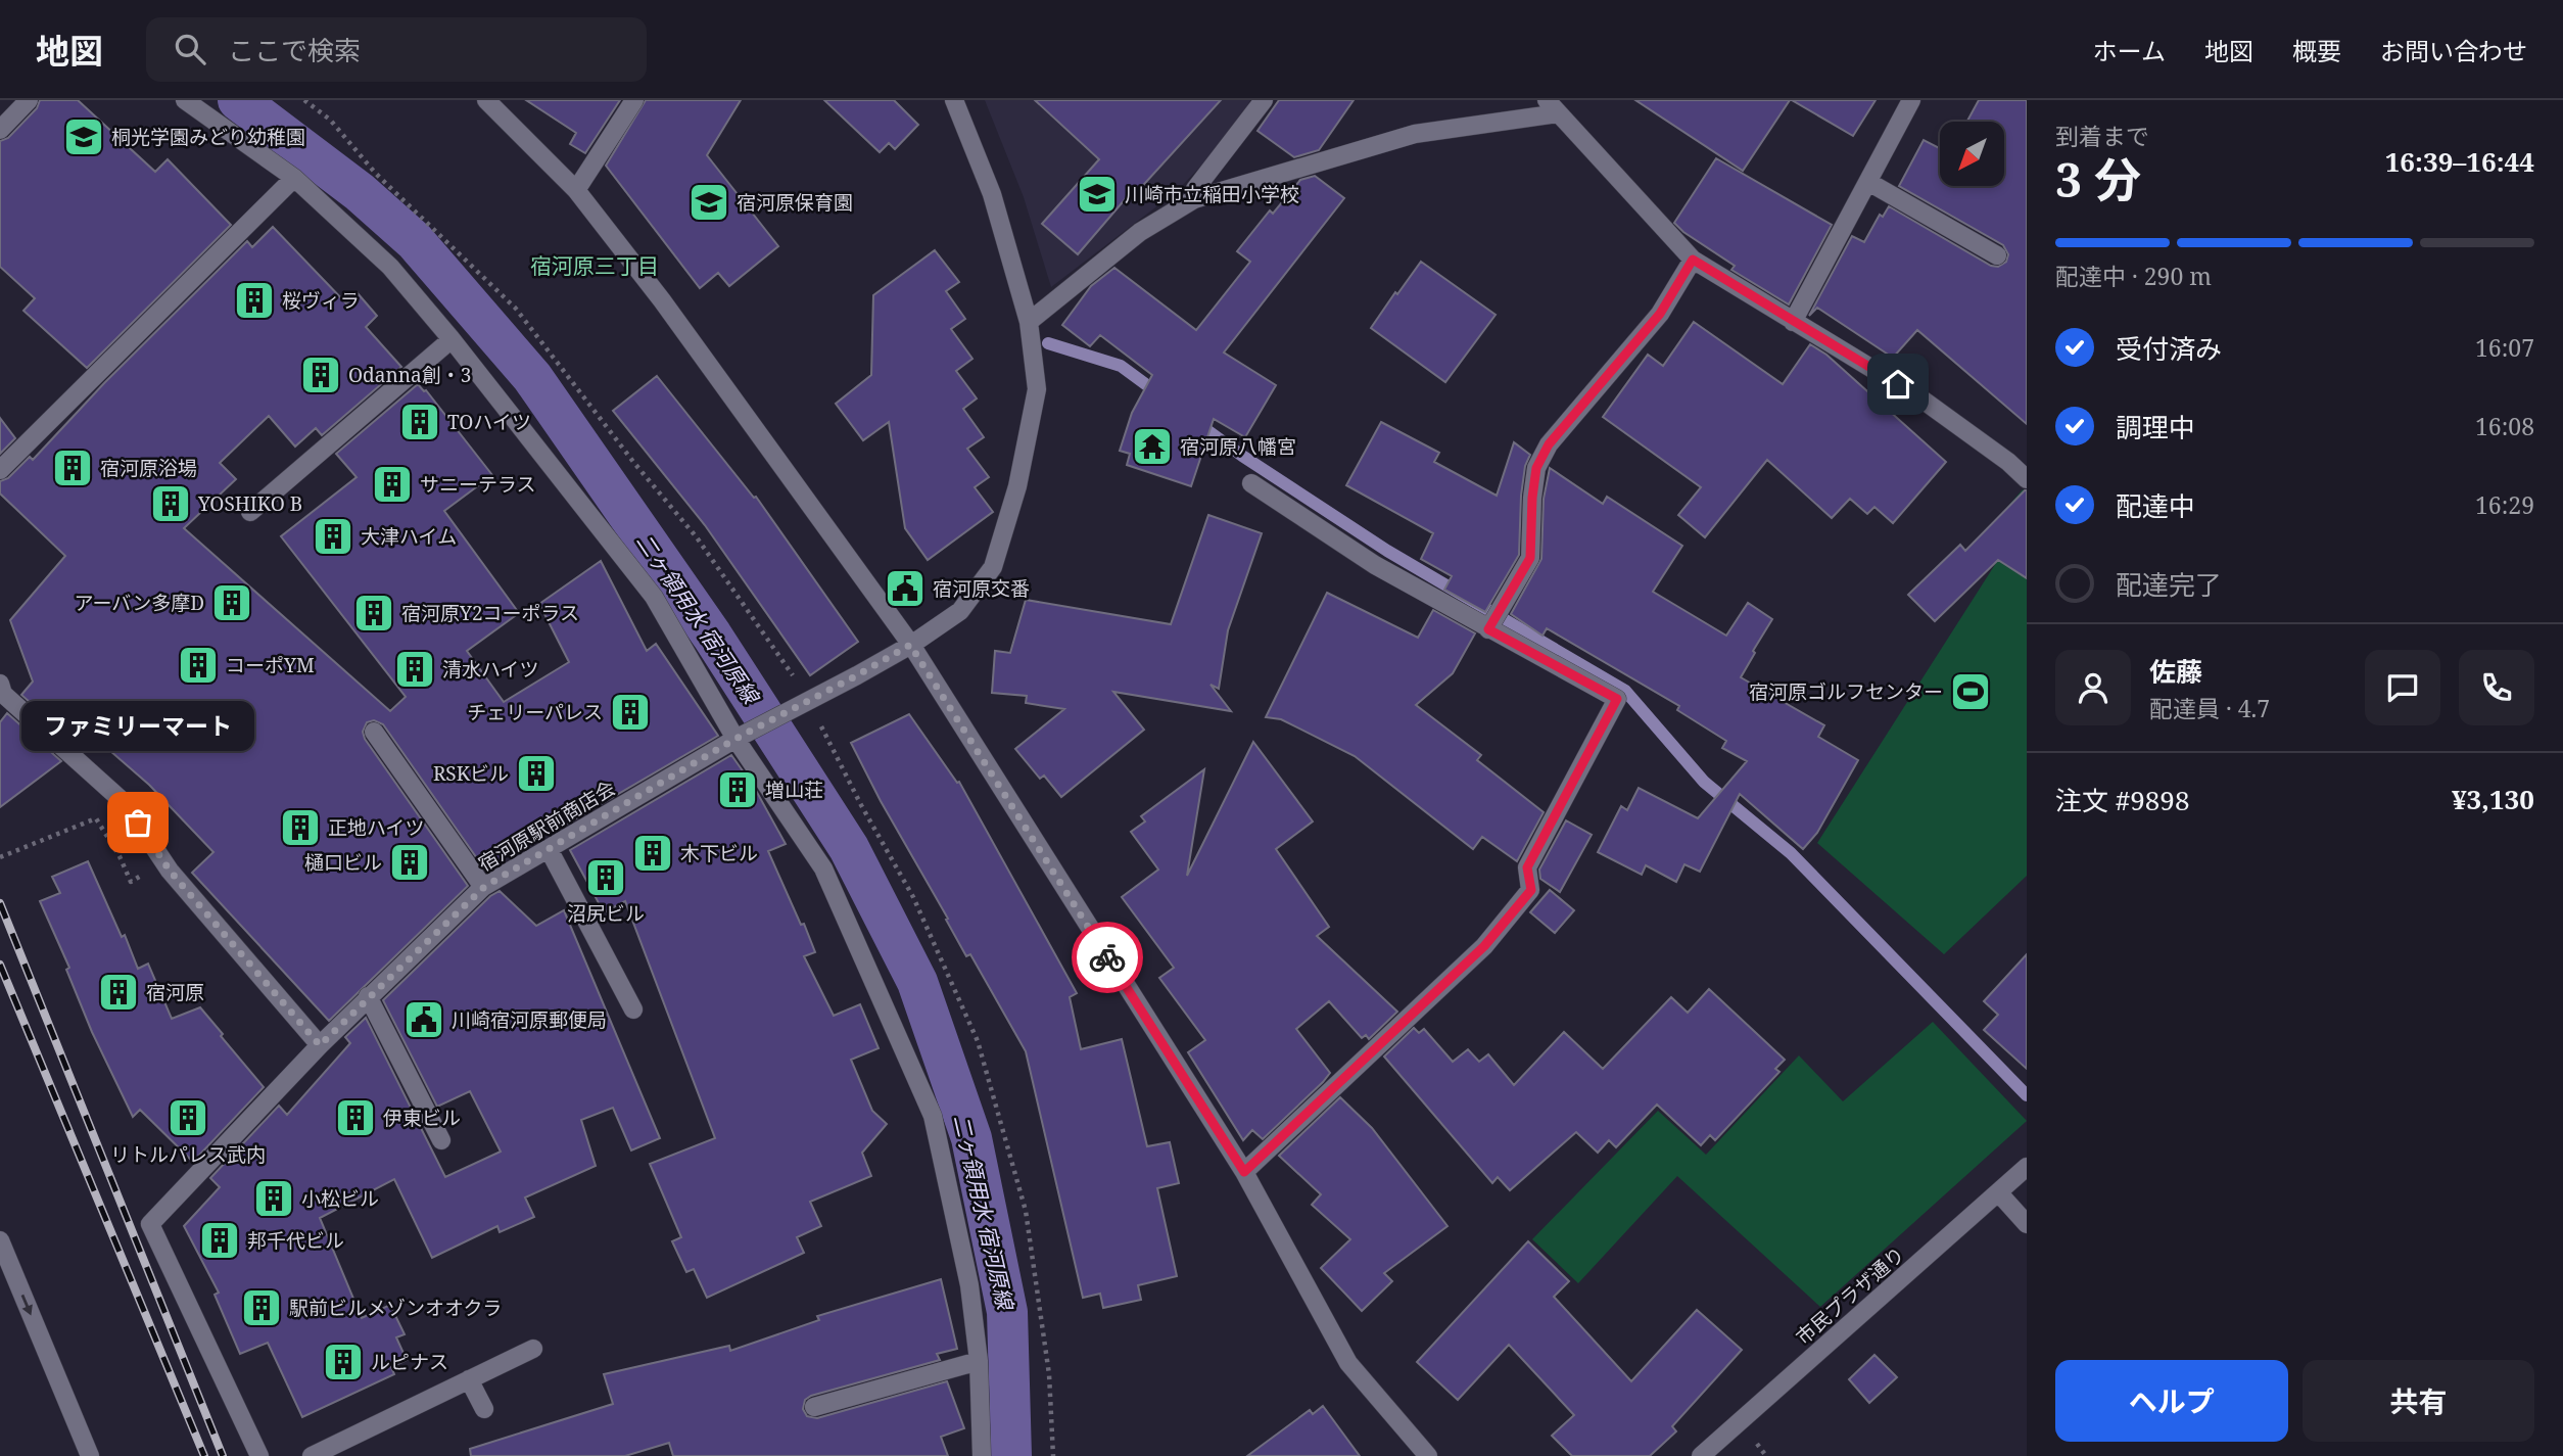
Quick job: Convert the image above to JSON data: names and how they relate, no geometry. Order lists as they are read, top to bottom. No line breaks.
{"streets":{"street":["宿河原駅前商店会","市民プラザ通り"]},"districts":["宿河原三丁目"],"water":["二ヶ領用水 宿河原線"],"places":{"school or university":["桐光学園みどり幼稚園","川崎市立稲田小学校","宿河原保育園"],"building":["桜ヴィラ","Odanna創・3","TOハイツ","宿河原浴場","サニーテラス","YOSHIKO B","大津ハイム","アーバン多摩D","宿河原Y2コーポラス","コーポYM","清水ハイツ","チェリーパレス","RSKビル","増山荘","正地ハイツ","木下ビル","樋口ビル","沼尻ビル","宿河原","リトルパレス武内","伊東ビル","小松ビル","邦千代ビル","駅前ビルメゾンオオクラ","ルピナス"],"temple":["宿河原八幡宮"],"public building":["宿河原交番","川崎宿河原郵便局"],"sports":["宿河原ゴルフセンター"],"other":["ファミリーマート"]},"north":"bottom left","page":{"header":"地図","search":"ここで検索","nav":["ホーム","地図","概要","お問い合わせ"],"heading":["3 分","到着まで","16:39–16:44"],"panel":["佐藤","配達員 · 4.7","注文 #9898","¥3,130"],"bar":"配達中 · 290 m","list":[["受付済み","16:07"],["調理中","16:08"],["配達中","16:29"],"配達完了"],"bubble":"ファミリーマート","buttons":["ヘルプ","共有"]}}
